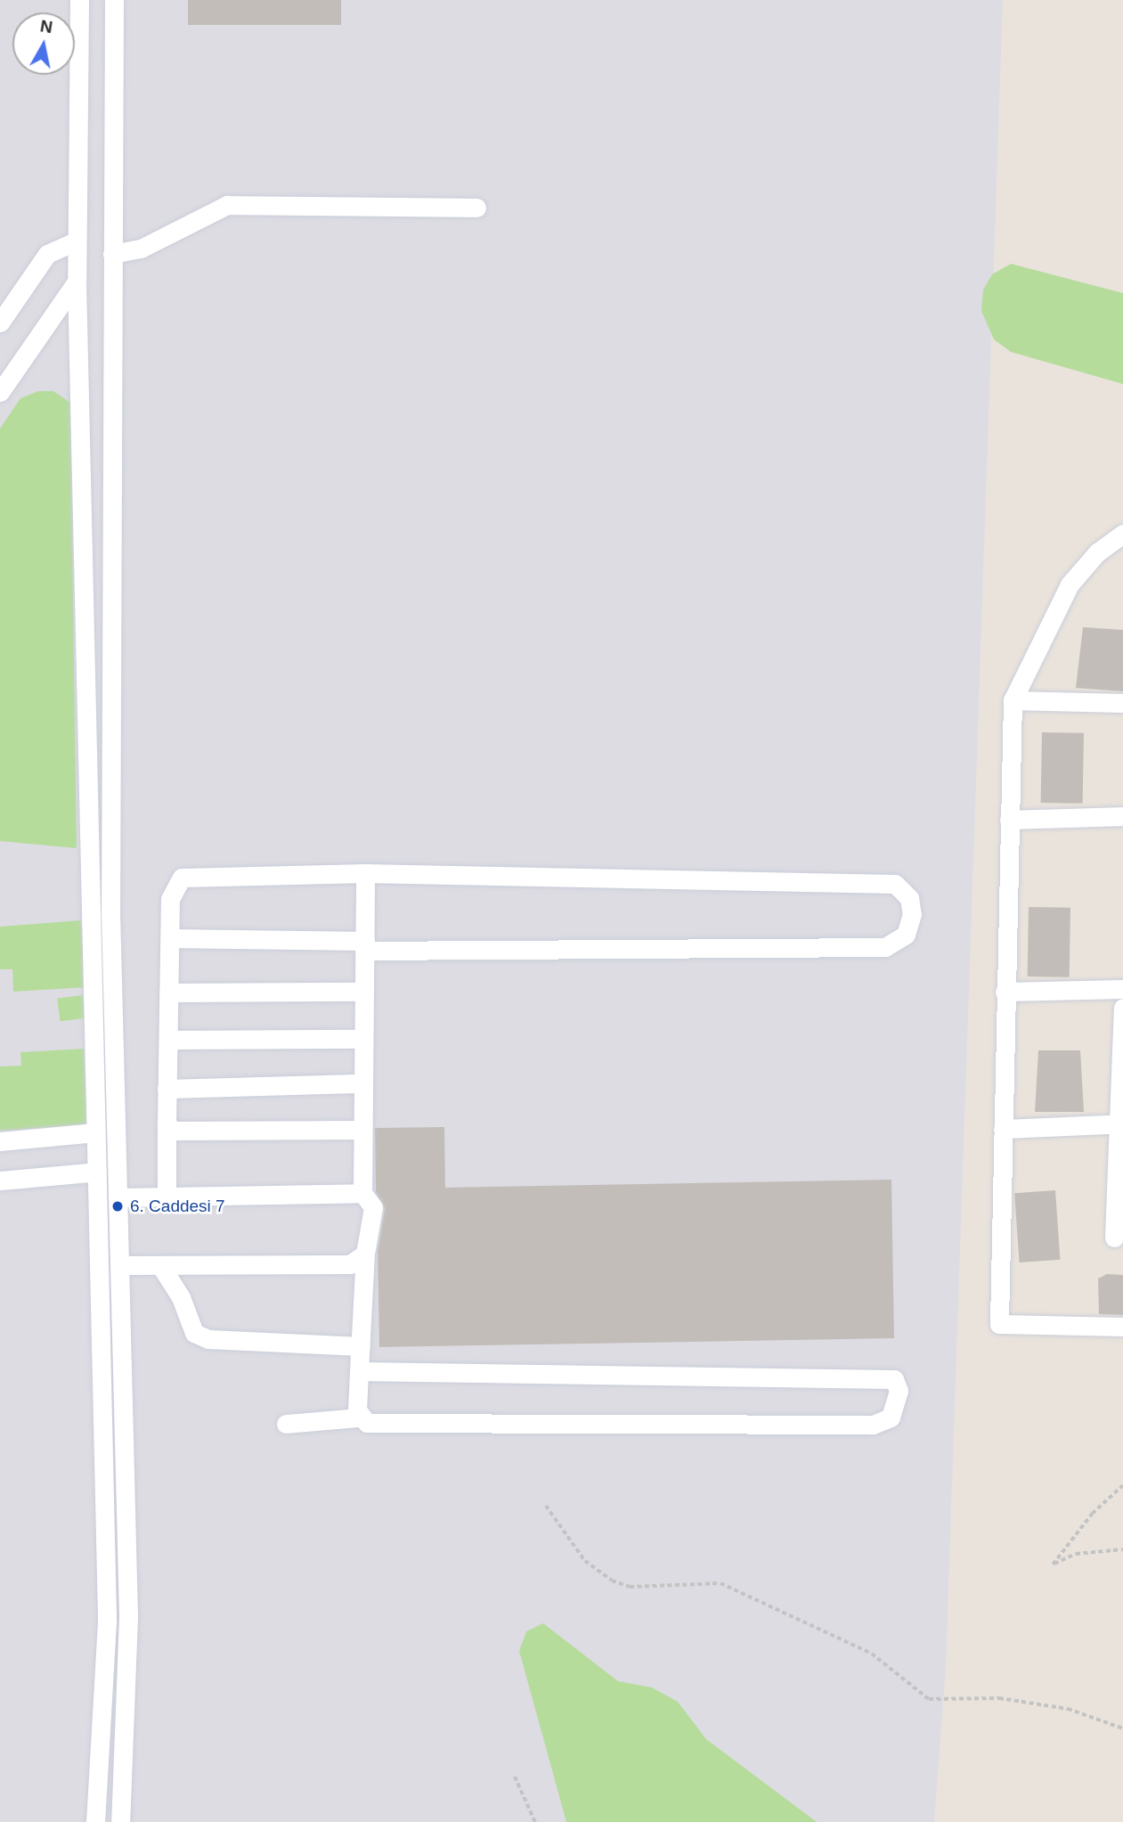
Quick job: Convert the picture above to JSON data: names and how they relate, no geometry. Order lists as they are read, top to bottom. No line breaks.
{"places":["6. Caddesi 7"],"north":"top"}
